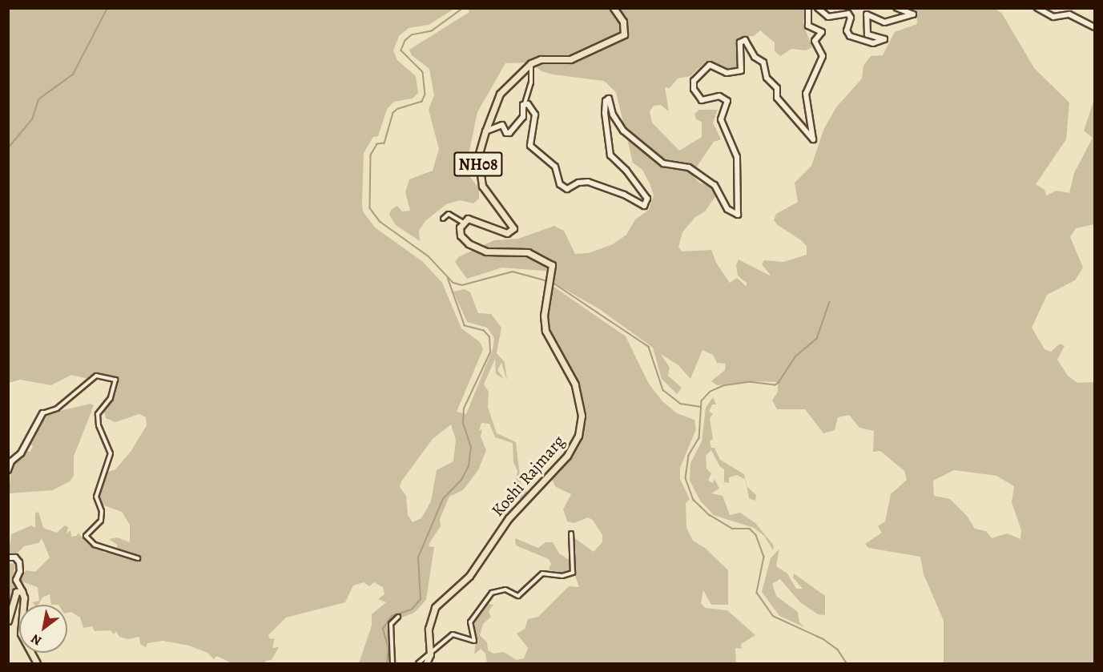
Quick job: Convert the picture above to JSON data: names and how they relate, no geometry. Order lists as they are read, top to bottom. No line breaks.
{"streets":{"main road":["NH08","Koshi Rajmarg"]},"crossings":[["NH08","Koshi Rajmarg"]],"north":"bottom left"}
